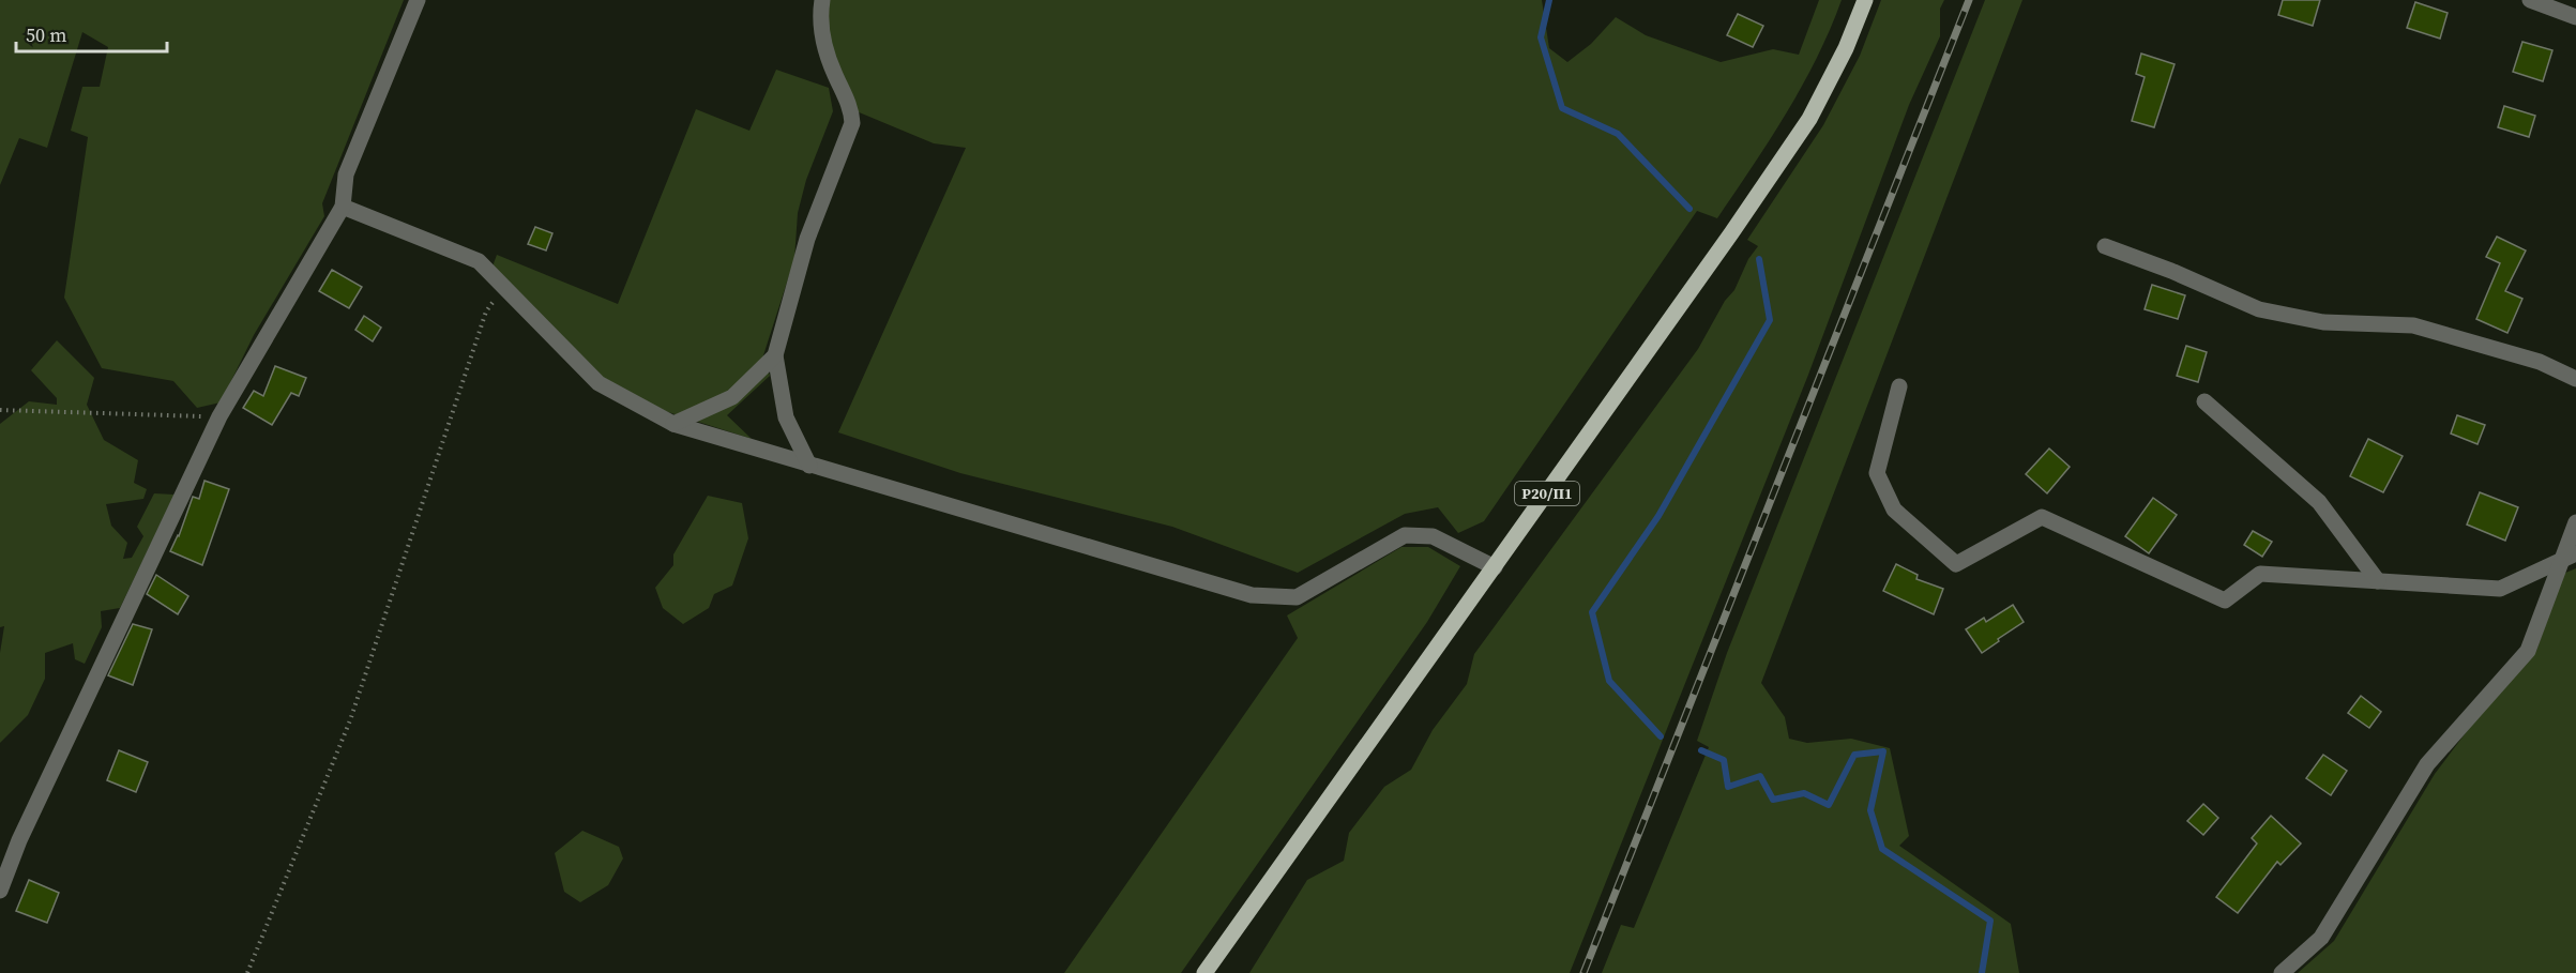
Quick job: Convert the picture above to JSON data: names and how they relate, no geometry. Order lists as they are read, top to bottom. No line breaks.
{"streets":{"main road":["Р20/П1"]},"scale_bar":"50 m"}
